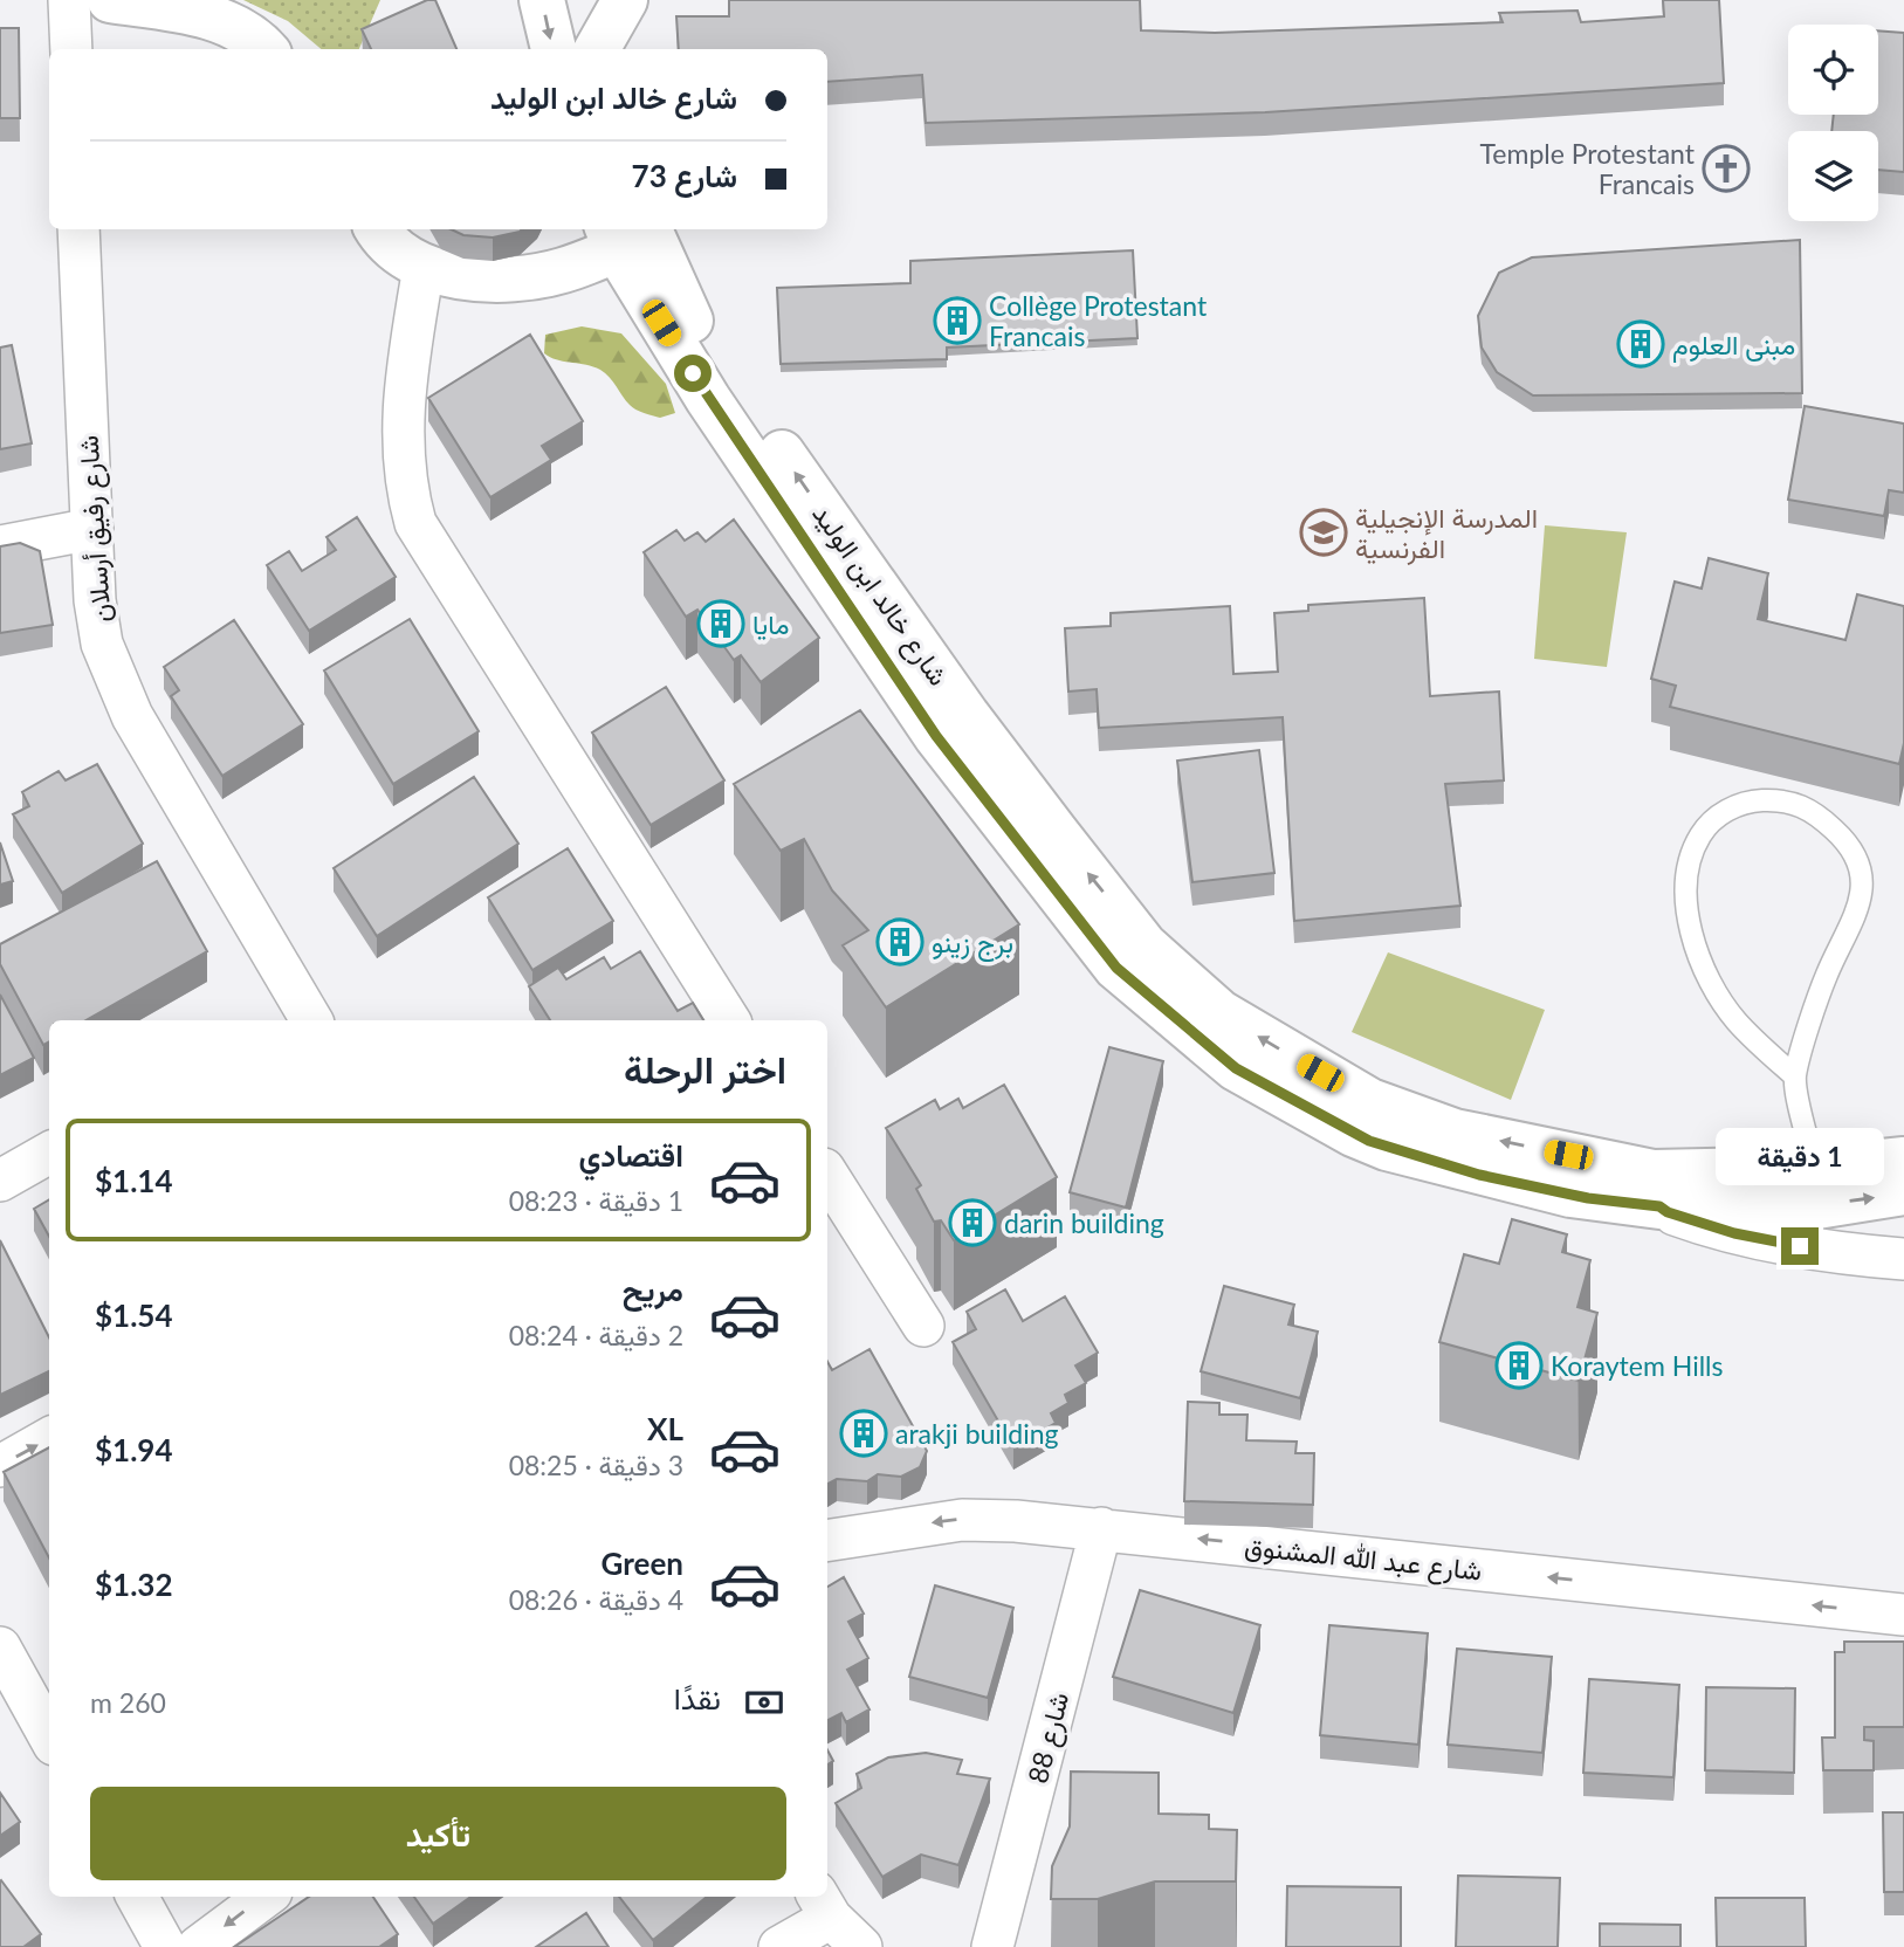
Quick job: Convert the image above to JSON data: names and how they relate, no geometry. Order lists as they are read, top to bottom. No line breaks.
{"streets":{"main road":["شارع خالد ابن الوليد"],"street":["شارع رفيق أرسلان","شارع عبد الله المشنوق","شارع 88"]},"crossings":[["شارع عبد الله المشنوق","شارع 88"]],"one_way":["شارع عبد الله المشنوق"],"places":{"church":["Temple Protestant Francais"],"building":["Collège Protestant Francais","مبنى العلوم","مايا","برج زينو","darin building","Koraytem Hills","arakji building"],"school or university":["المدرسة الإنجيلية الفرنسية"]},"page":{"banner":["شارع خالد ابن الوليد","شارع 73"],"heading":"اختر الرحلة","list":[{"name":"اقتصادي","note":"1 دقيقة · 08:23","value":"$1.14"},{"name":"مريح","note":"2 دقيقة · 08:24","value":"$1.54"},{"name":"XL","note":"3 دقيقة · 08:25","value":"$1.94"},{"name":"Green","note":"4 دقيقة · 08:26","value":"$1.32"}],"bubble":"1 دقيقة","pay":["نقدًا","260 m"],"buttons":"تأكيد"}}
